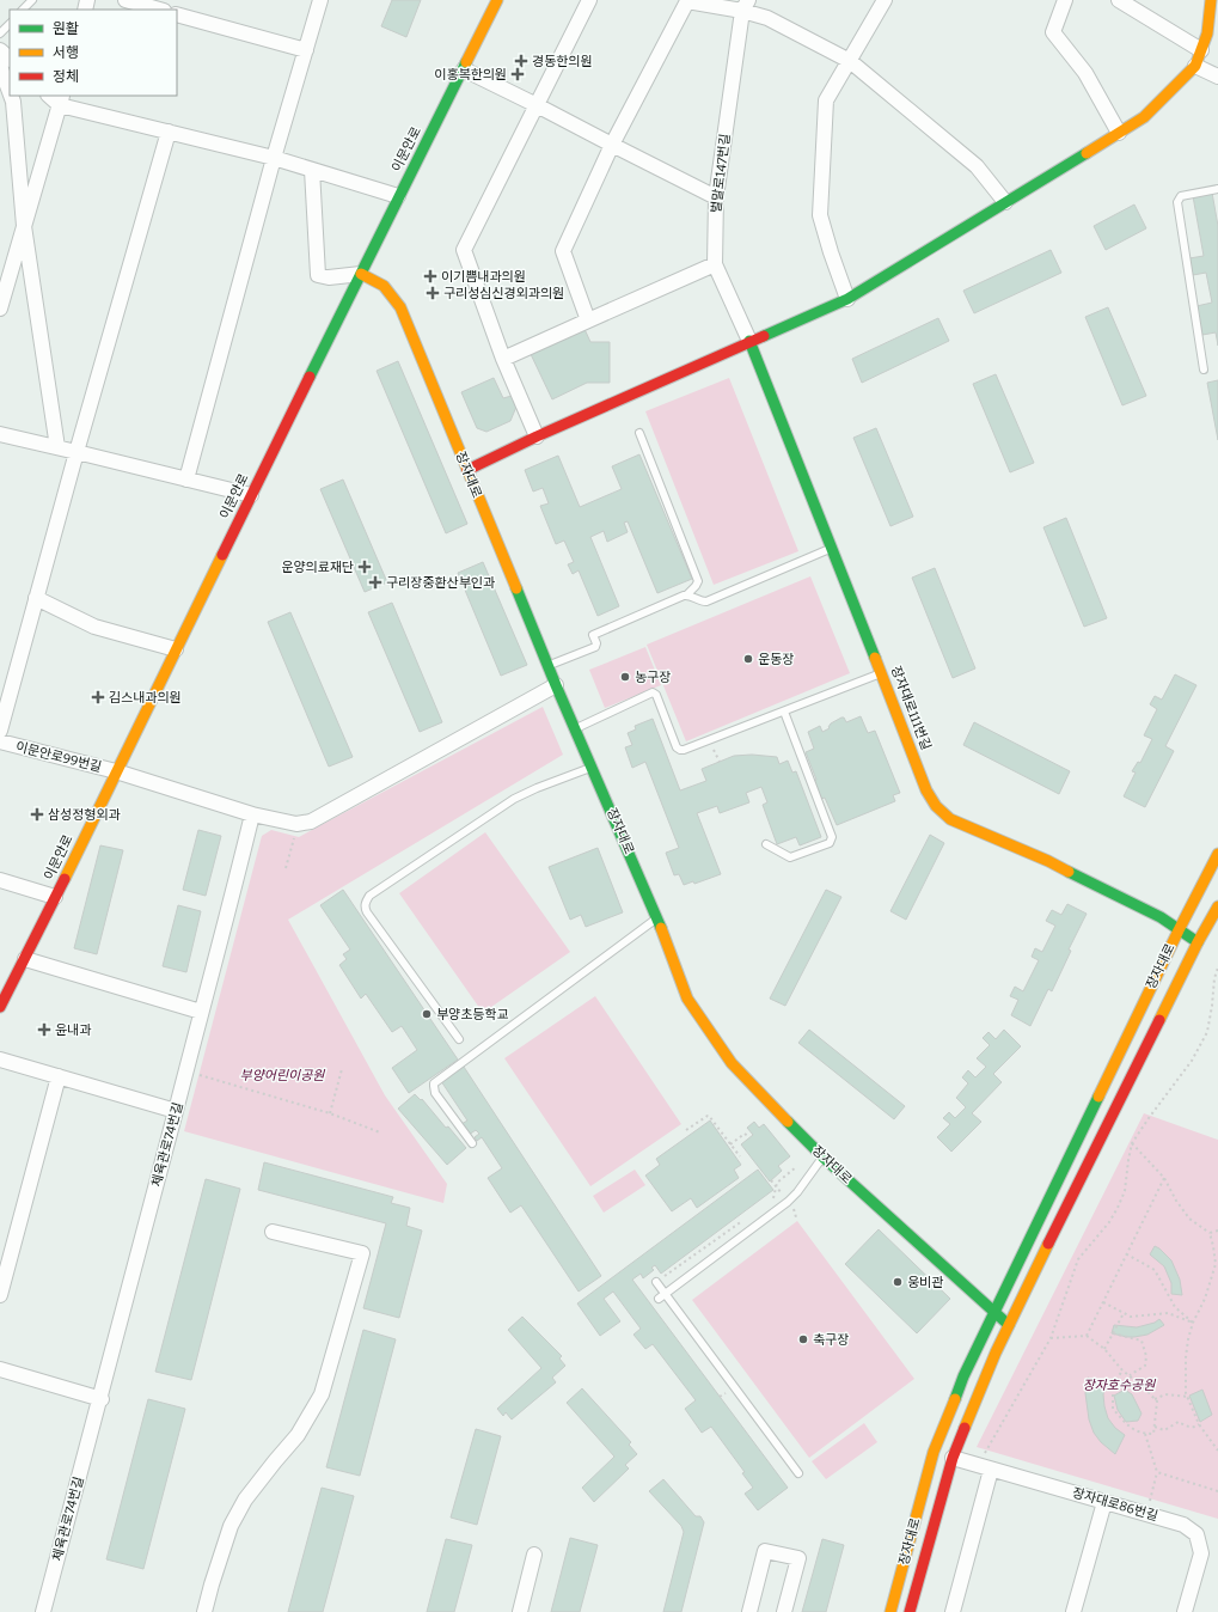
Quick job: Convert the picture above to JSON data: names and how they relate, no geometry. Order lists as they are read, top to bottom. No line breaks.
{"streets":{"street":["이문안로","벌말로147번길","장자대로","장자대로111번길","이문안로99번길","체육관로74번길","장자대로86번길"]},"crossings":[["이문안로","장자대로"],["이문안로","이문안로99번길"],["벌말로147번길","장자대로111번길"],["장자대로","장자대로111번길"],["장자대로","장자대로86번길"]],"parks":["부양어린이공원","장자호수공원"],"places":{"health":["경동한의원","이홍복한의원","이기쁨내과의원","구리성심신경외과의원","운양의료재단","구리장중환산부인과","김스내과의원","삼성정형외과","윤내과"],"other":["운동장","농구장","부양초등학교","웅비관","축구장"]},"legend":["원활","서행","정체"]}
